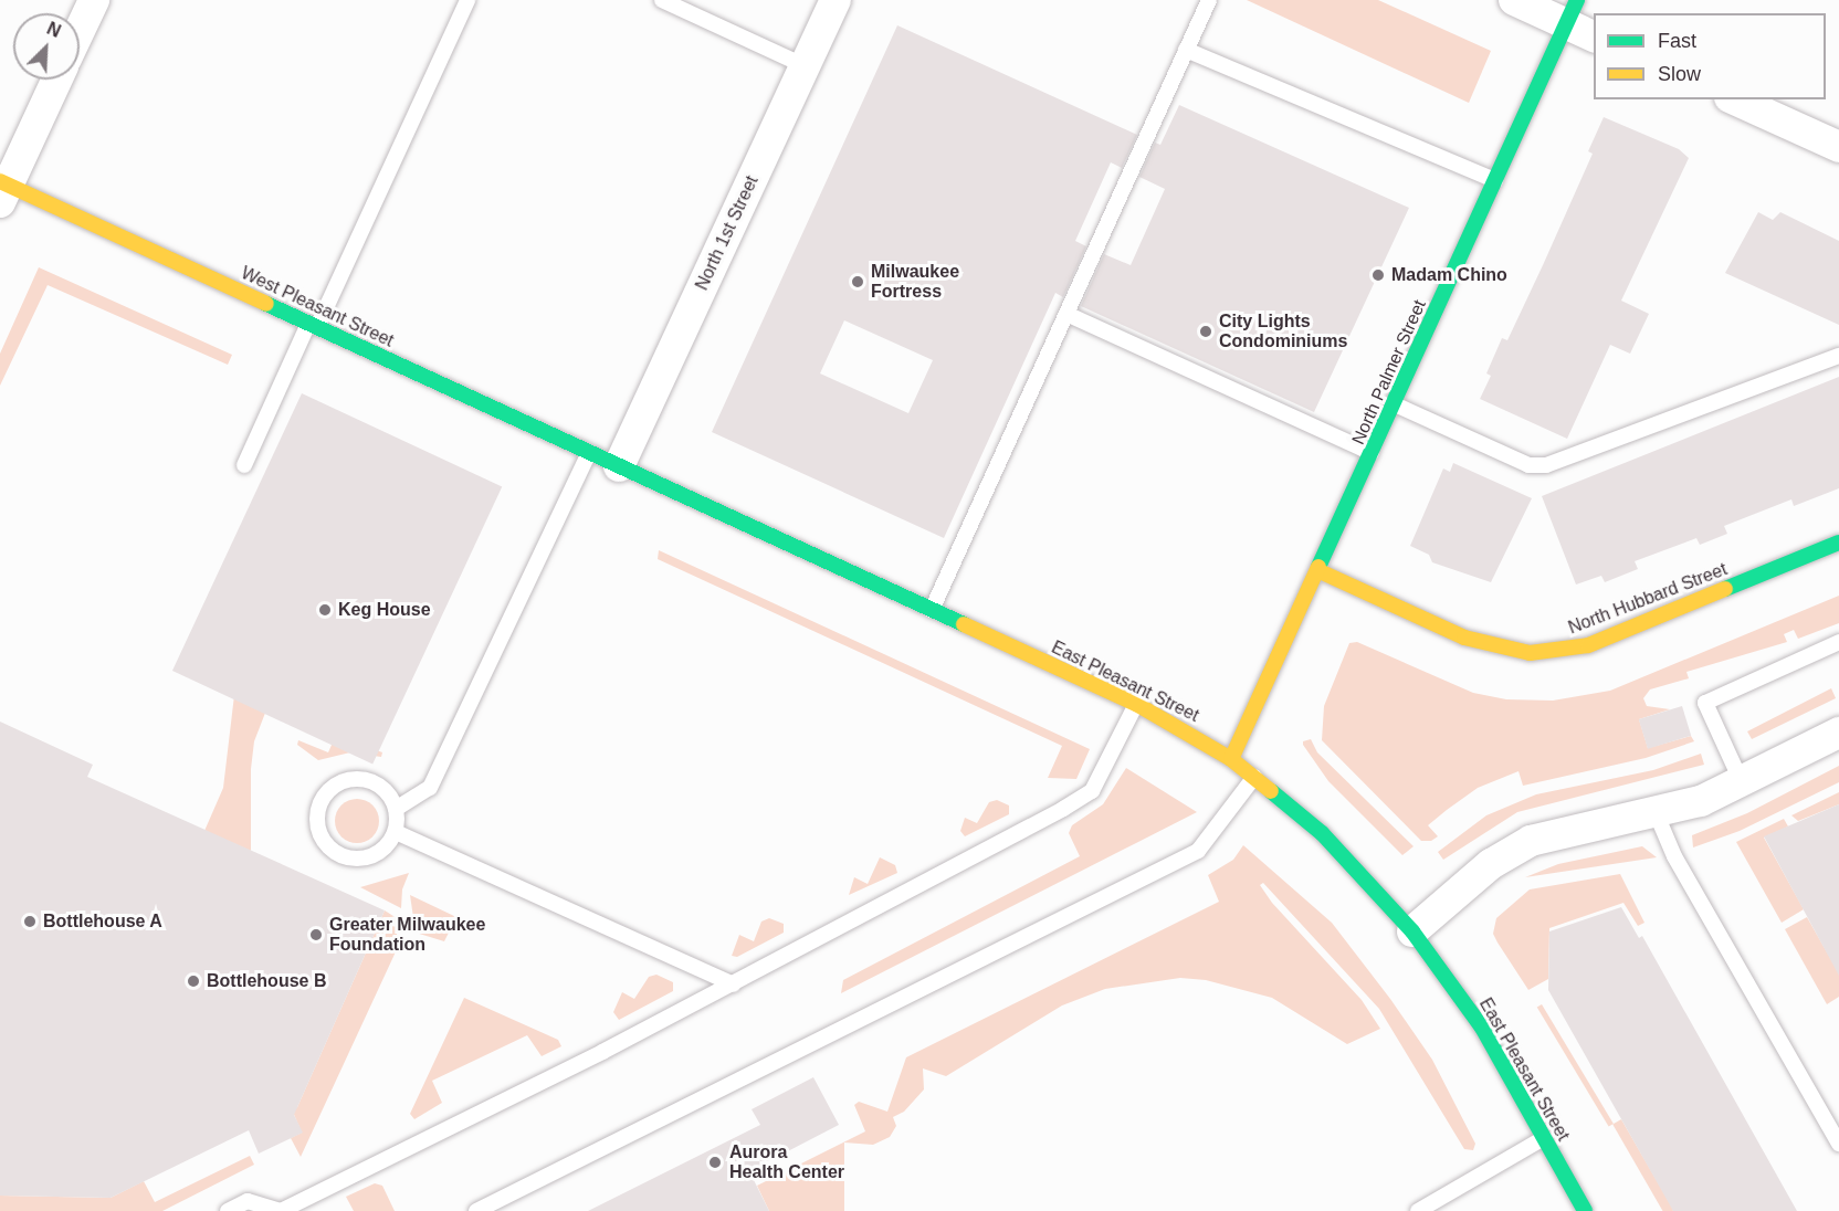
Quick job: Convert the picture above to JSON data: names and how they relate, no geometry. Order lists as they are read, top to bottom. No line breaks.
{"streets":{"street":["North 1st Street","West Pleasant Street","North Palmer Street","North Hubbard Street","East Pleasant Street"]},"crossings":[["North 1st Street","West Pleasant Street"],["North 1st Street","East Pleasant Street"],["West Pleasant Street","East Pleasant Street"],["North Palmer Street","North Hubbard Street"],["North Palmer Street","East Pleasant Street"]],"places":["Madam Chino","Milwaukee Fortress","City Lights Condominiums","Keg House","Bottlehouse A","Greater Milwaukee Foundation","Bottlehouse B","Aurora Health Center"],"legend":["Fast","Slow"],"north":"top right"}
